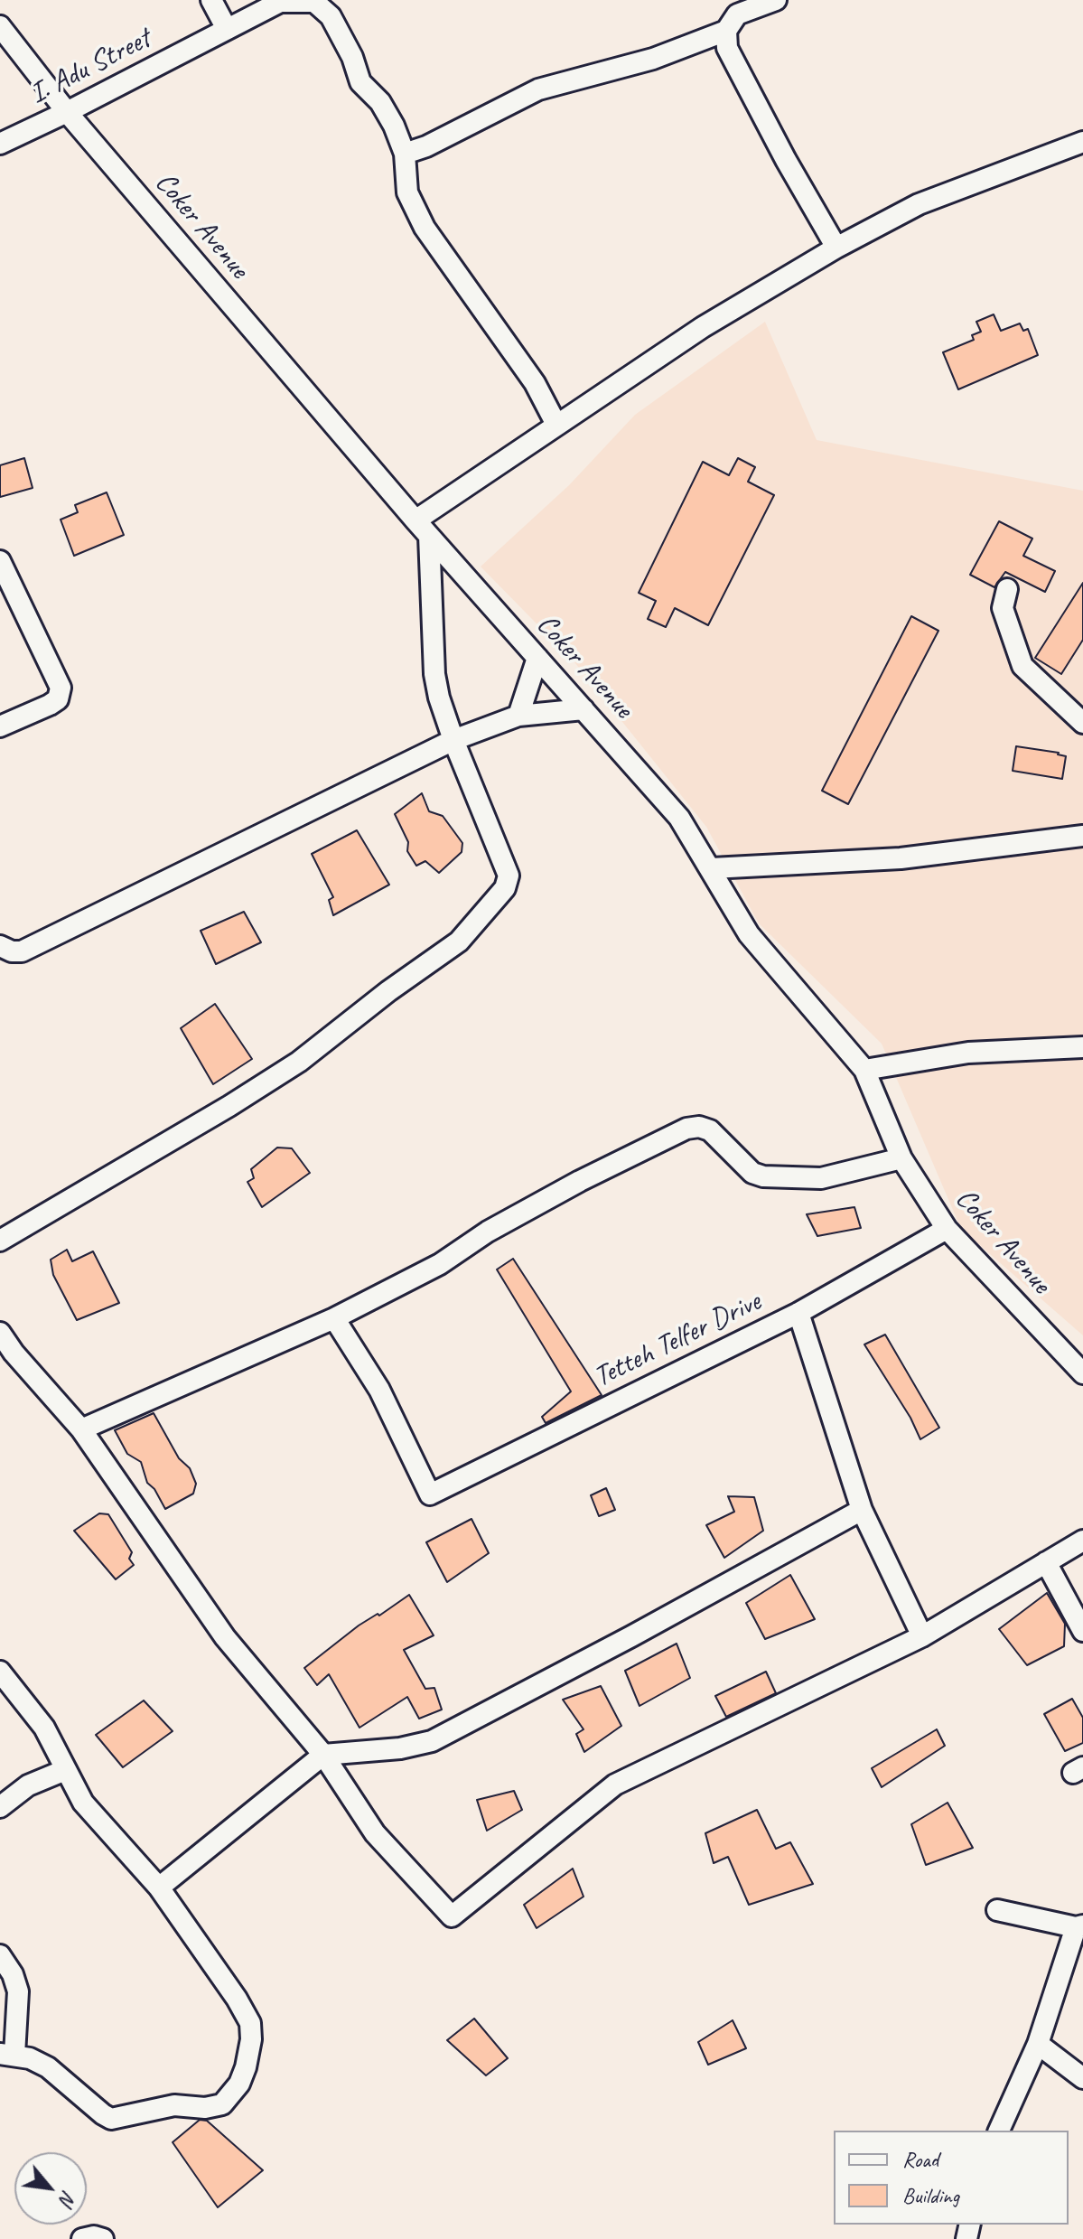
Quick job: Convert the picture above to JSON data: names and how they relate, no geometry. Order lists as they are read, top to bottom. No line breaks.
{"streets":{"street":["I. Adu Street","Coker Avenue","Tetteh Telfer Drive"]},"crossings":[["I. Adu Street","Coker Avenue"],["Coker Avenue","Tetteh Telfer Drive"]],"legend":["Road","Building"],"north":"bottom right"}
